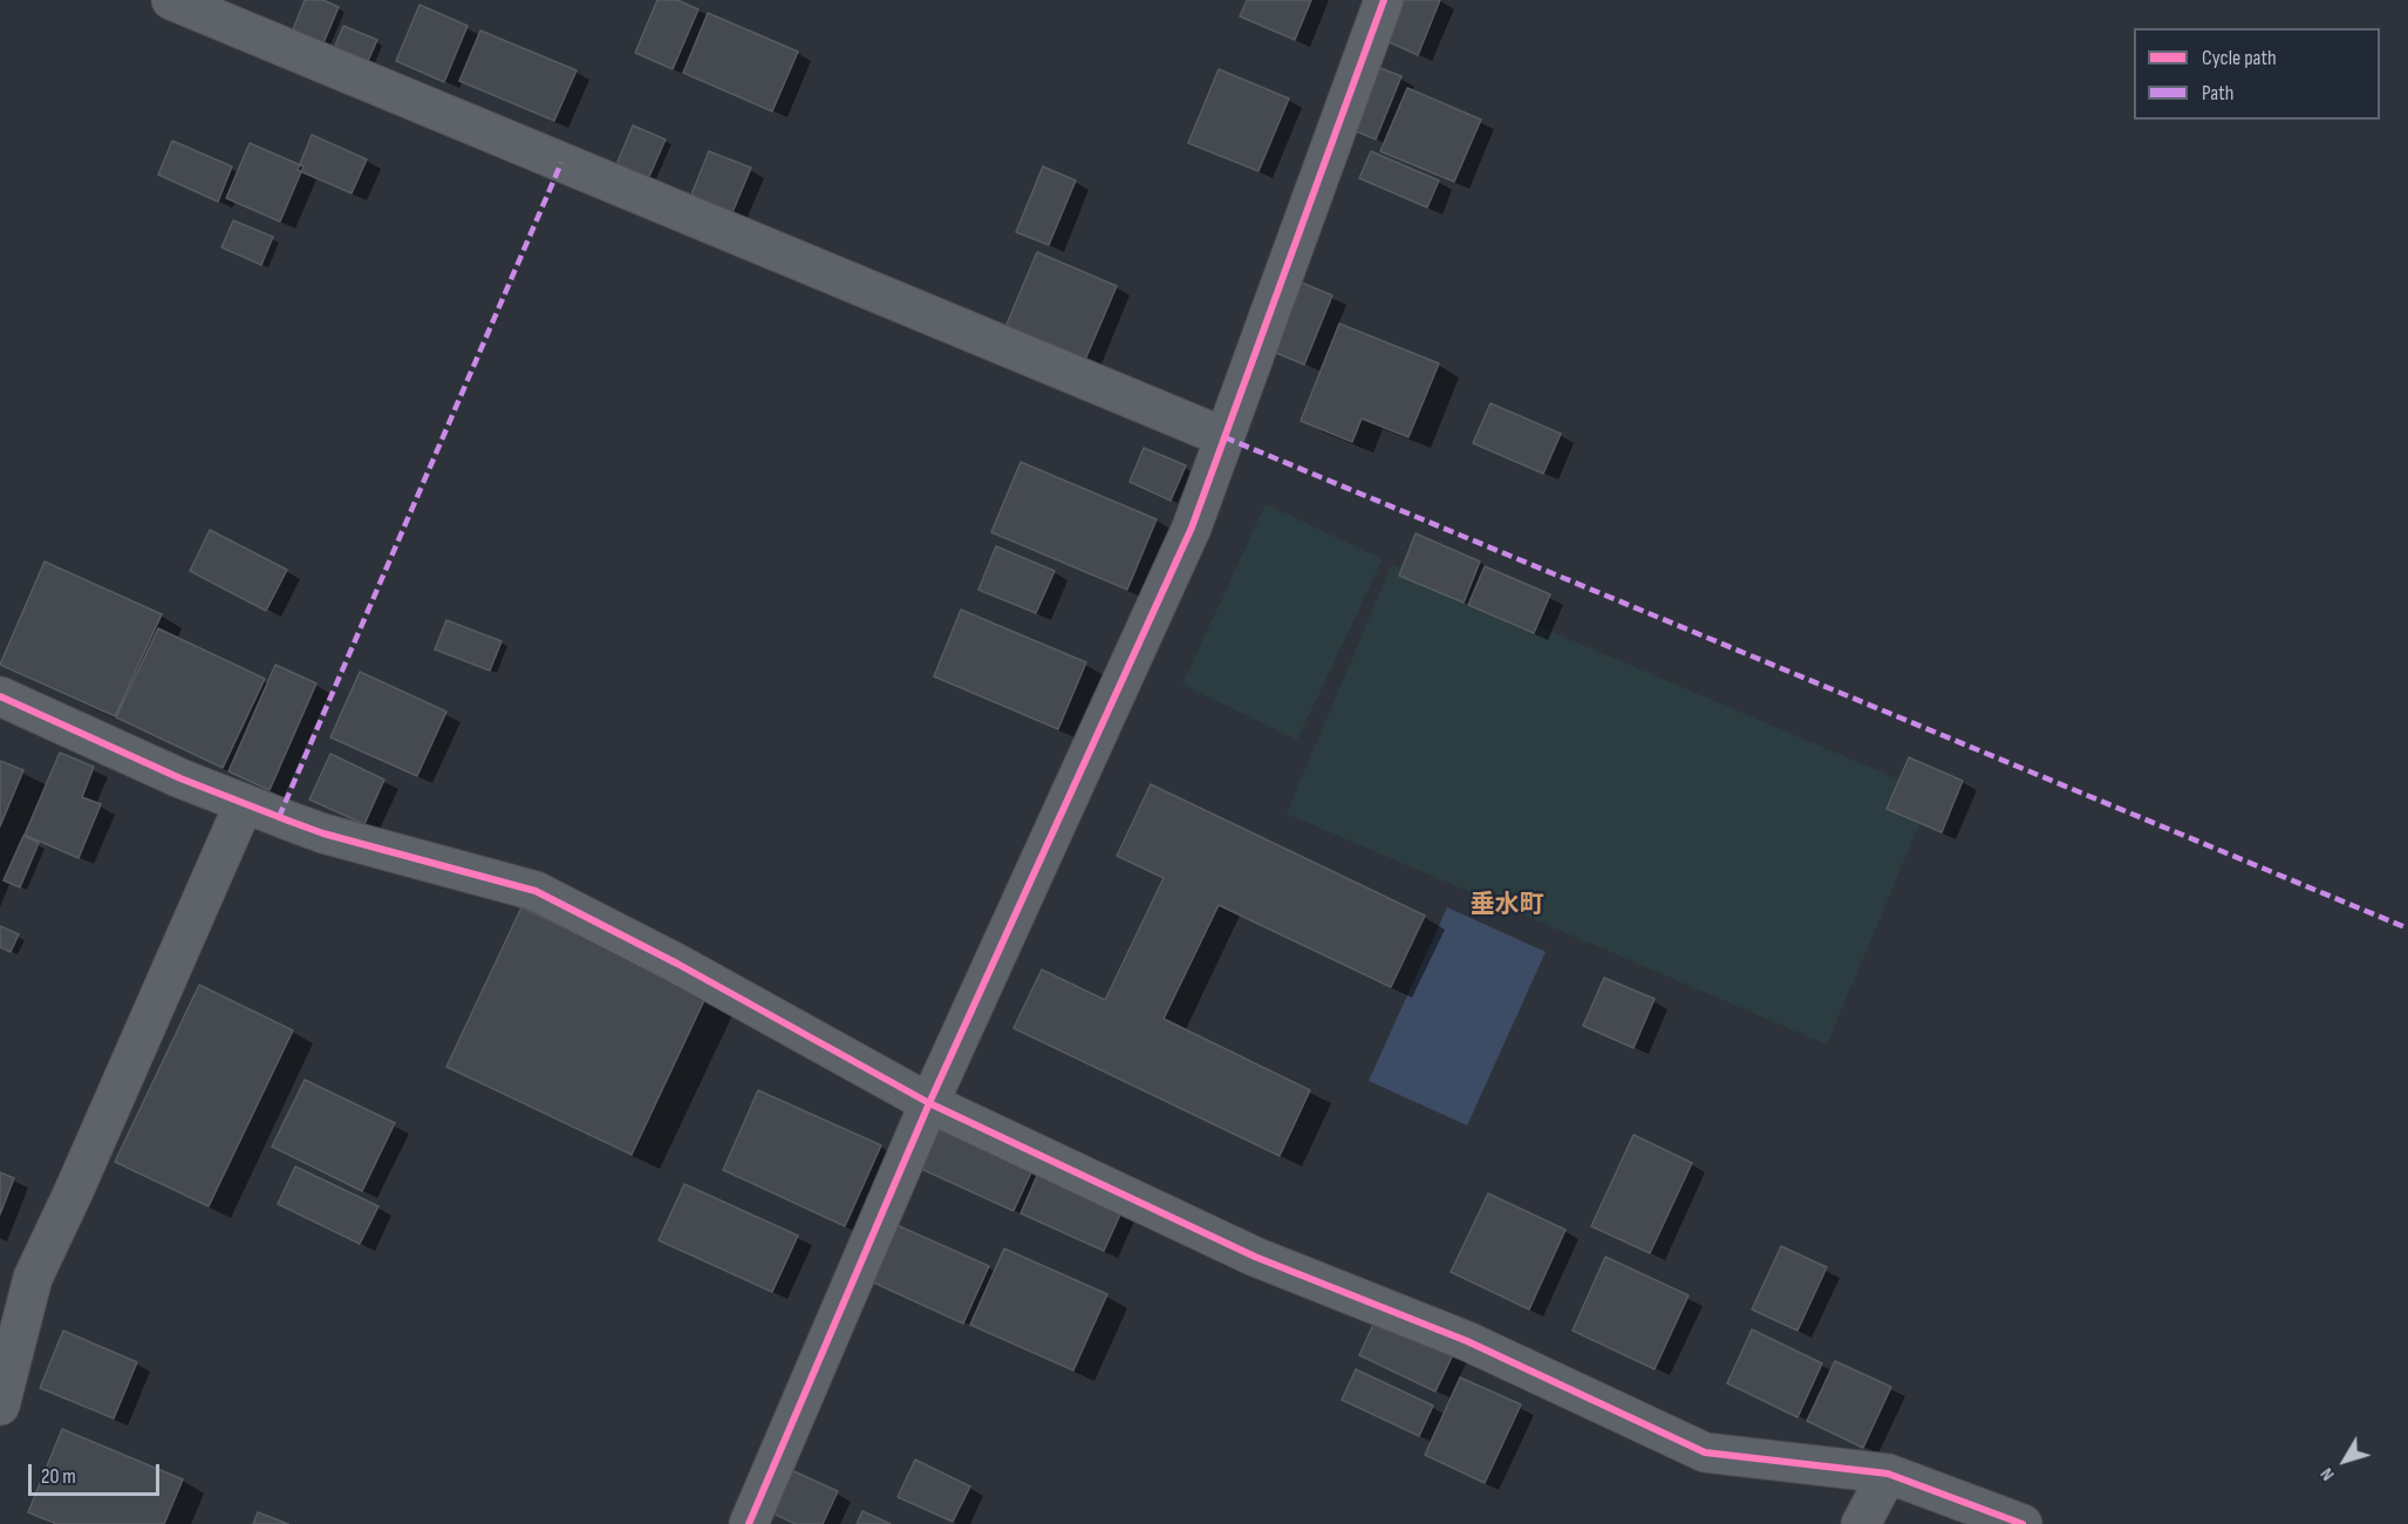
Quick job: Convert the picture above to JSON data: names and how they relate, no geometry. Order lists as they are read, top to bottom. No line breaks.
{"districts":["垂水町"],"legend":["Cycle path","Path"],"scale_bar":"20 m","north":"bottom left"}
